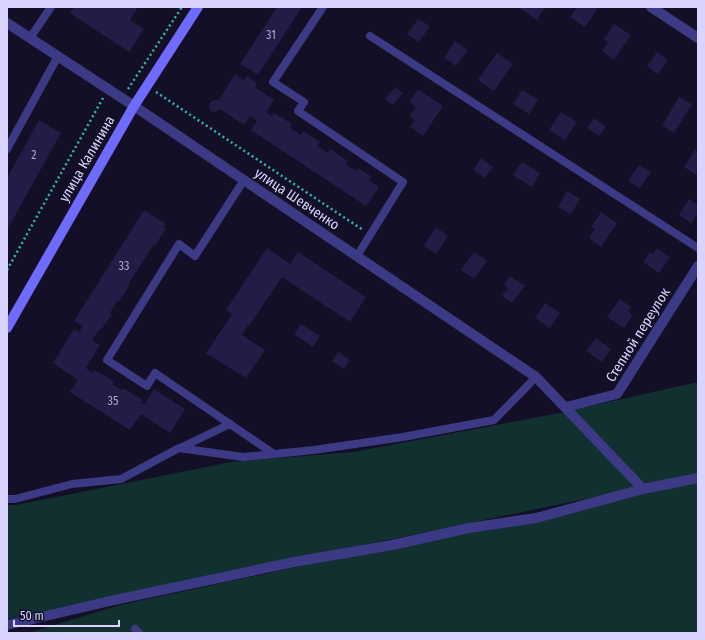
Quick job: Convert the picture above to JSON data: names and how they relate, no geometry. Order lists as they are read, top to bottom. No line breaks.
{"streets":{"main road":["улица Калинина"],"street":["улица Шевченко","Степной переулок"]},"crossings":[["улица Калинина","улица Шевченко"],["улица Шевченко","Степной переулок"]],"house_numbers":["31","2","33","35"],"scale_bar":"50 m"}
